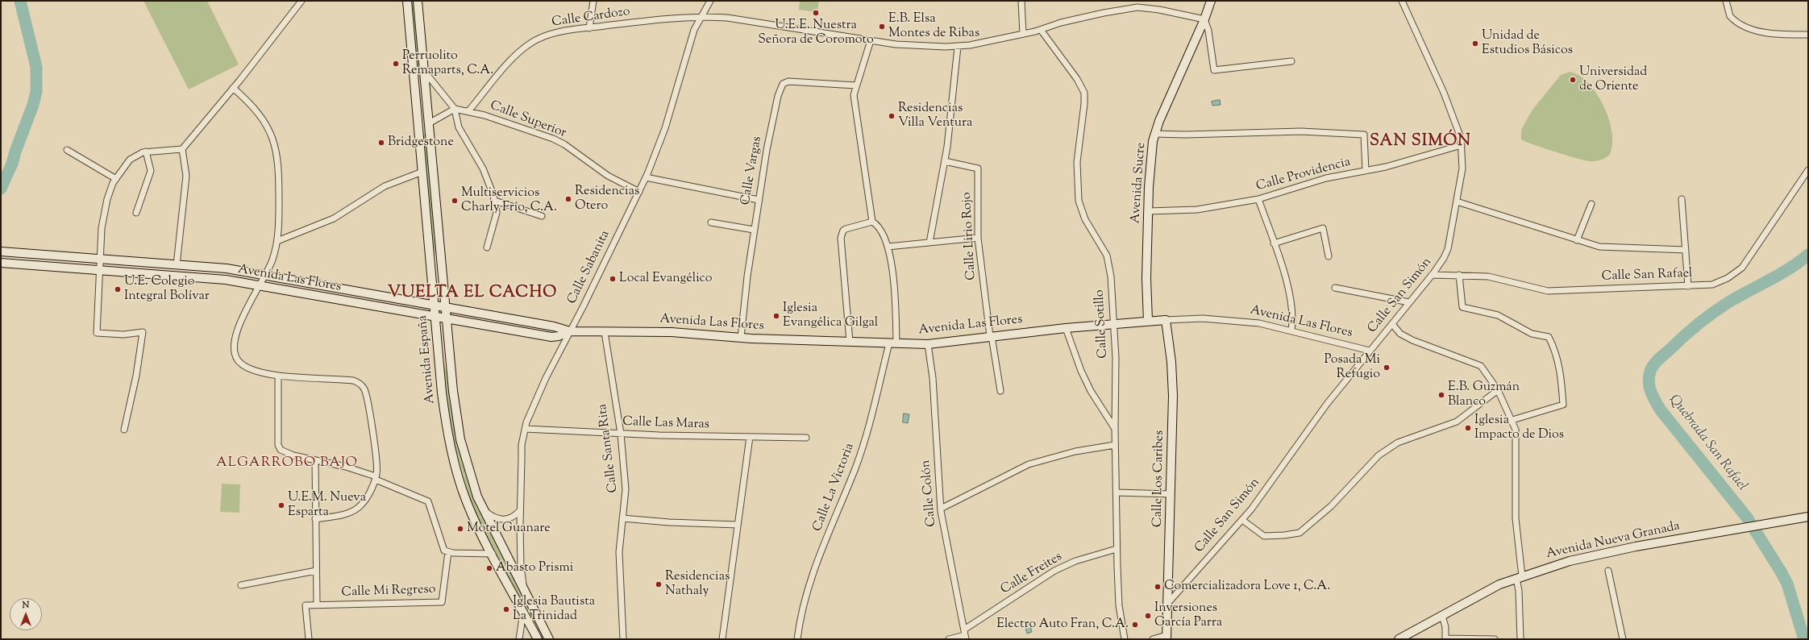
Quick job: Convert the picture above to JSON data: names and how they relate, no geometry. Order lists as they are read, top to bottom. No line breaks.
{"streets":{"street":["Calle Cardozo","Calle Superior","Calle Vargas","Calle Providencia","Avenida Sucre","Calle Lirio Rojo","Calle Sabanita","Calle San Rafael","Avenida Las Flores","Calle San Simón","Calle Sotillo","Avenida España","Calle Las Maras","Calle Santa Rita","Calle Los Caribes","Calle La Victoria","Calle Colón","Avenida Nueva Granada","Calle Freites","Calle Mi Regreso"]},"crossings":[["Calle Cardozo","Calle Superior"],["Calle Cardozo","Avenida Sucre"],["Calle Cardozo","Calle Sabanita"],["Calle Cardozo","Calle Sotillo"],["Calle Superior","Calle Sabanita"],["Calle Vargas","Avenida Las Flores"],["Calle Providencia","Avenida Sucre"],["Calle Providencia","Calle San Simón"],["Avenida Sucre","Avenida Las Flores"],["Calle Lirio Rojo","Avenida Las Flores"],["Calle Sabanita","Avenida Las Flores"],["Calle Sabanita","Avenida España"],["Calle Sabanita","Calle Las Maras"],["Calle San Rafael","Calle San Simón"],["Avenida Las Flores","Calle San Simón"],["Avenida Las Flores","Calle Sotillo"],["Avenida Las Flores","Avenida España"],["Avenida Las Flores","Calle Santa Rita"],["Avenida Las Flores","Calle Los Caribes"],["Avenida Las Flores","Calle La Victoria"],["Avenida Las Flores","Calle Colón"],["Calle San Simón","Calle Los Caribes"],["Calle Sotillo","Calle Freites"],["Calle Las Maras","Calle Santa Rita"],["Calle Colón","Calle Freites"]],"districts":["SAN SIMÓN","VUELTA EL CACHO","ALGARROBO BAJO"],"water":["Quebrada San Rafael"],"places":["U.E.E. Nuestra Señora de Coromoto","E.B. Elsa Montes de Ribas","Unidad de Estudios Básicos","Perruolito Remaparts, C.A.","Universidad de Oriente","Residencias Villa Ventura","Bridgestone","Residencias Otero","Multiservicios Charly Frío, C.A.","Local Evangélico","U.E. Colegio Integral Bolívar","Iglesia Evangélica Gilgal","Posada Mi Refugio","E.B. Guzmán Blanco","Iglesia Impacto de Dios","U.E.M. Nueva Esparta","Motel Guanare","Abasto Prismi","Residencias Nathaly","Comercializadora Love 1, C.A.","Iglesia Bautista La Trinidad","Inversiones García Parra","Electro Auto Fran, C.A."],"north":"top"}
